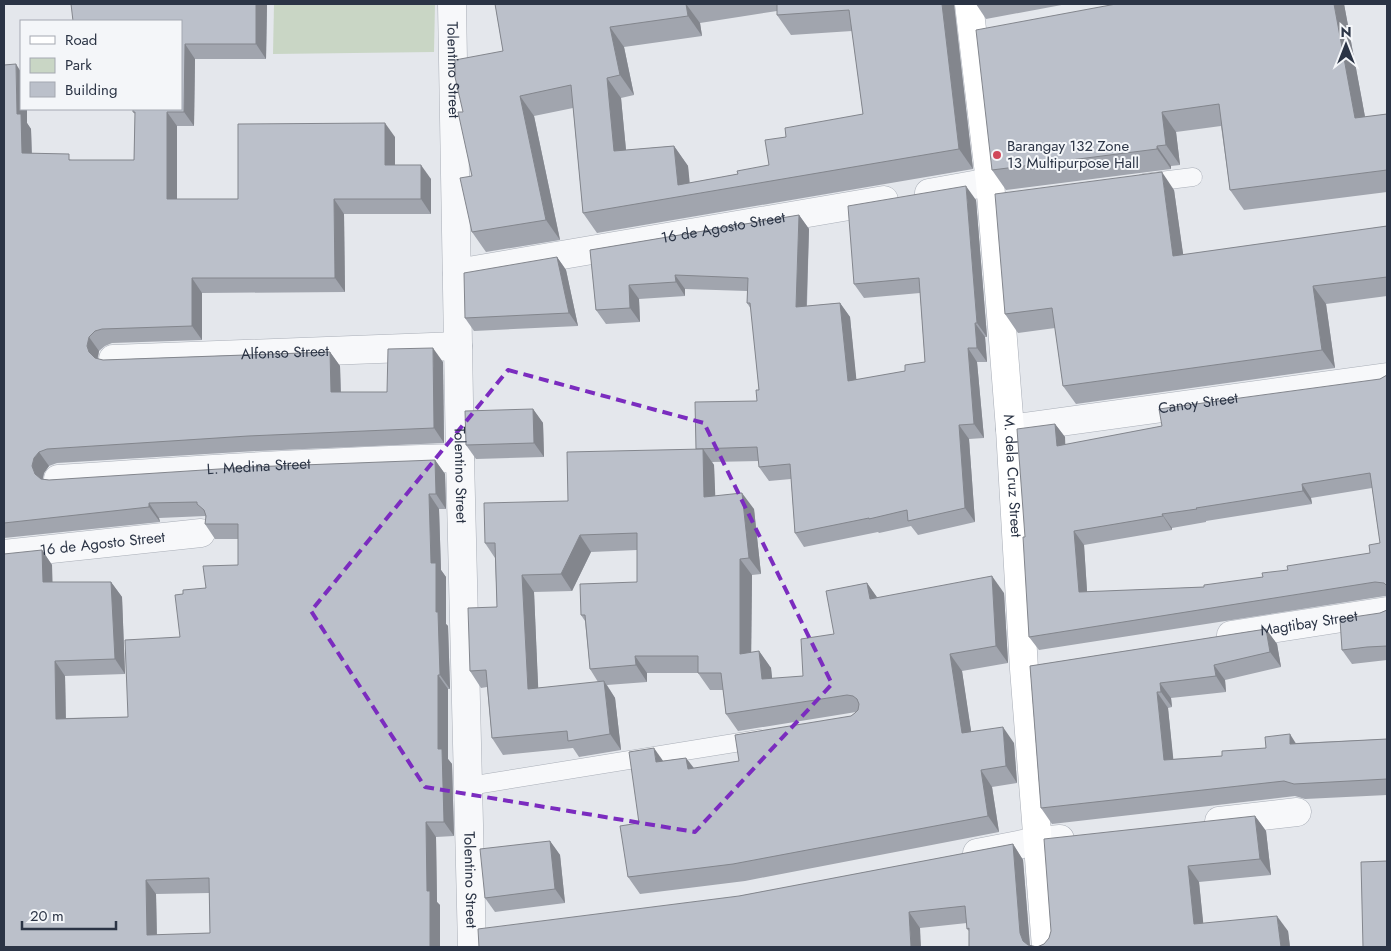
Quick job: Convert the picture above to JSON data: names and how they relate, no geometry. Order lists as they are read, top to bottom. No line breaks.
{"streets":{"street":["Tolentino Street","16 de Agosto Street","Alfonso Street","Canoy Street","L. Medina Street","M. dela Cruz Street","Magtibay Street"]},"crossings":[["Tolentino Street","16 de Agosto Street"],["Tolentino Street","Alfonso Street"],["Tolentino Street","L. Medina Street"],["16 de Agosto Street","M. dela Cruz Street"],["Canoy Street","M. dela Cruz Street"]],"places":["Barangay 132 Zone 13 Multipurpose Hall"],"legend":["Road","Park","Building"],"scale_bar":"20 m","north":"top"}
